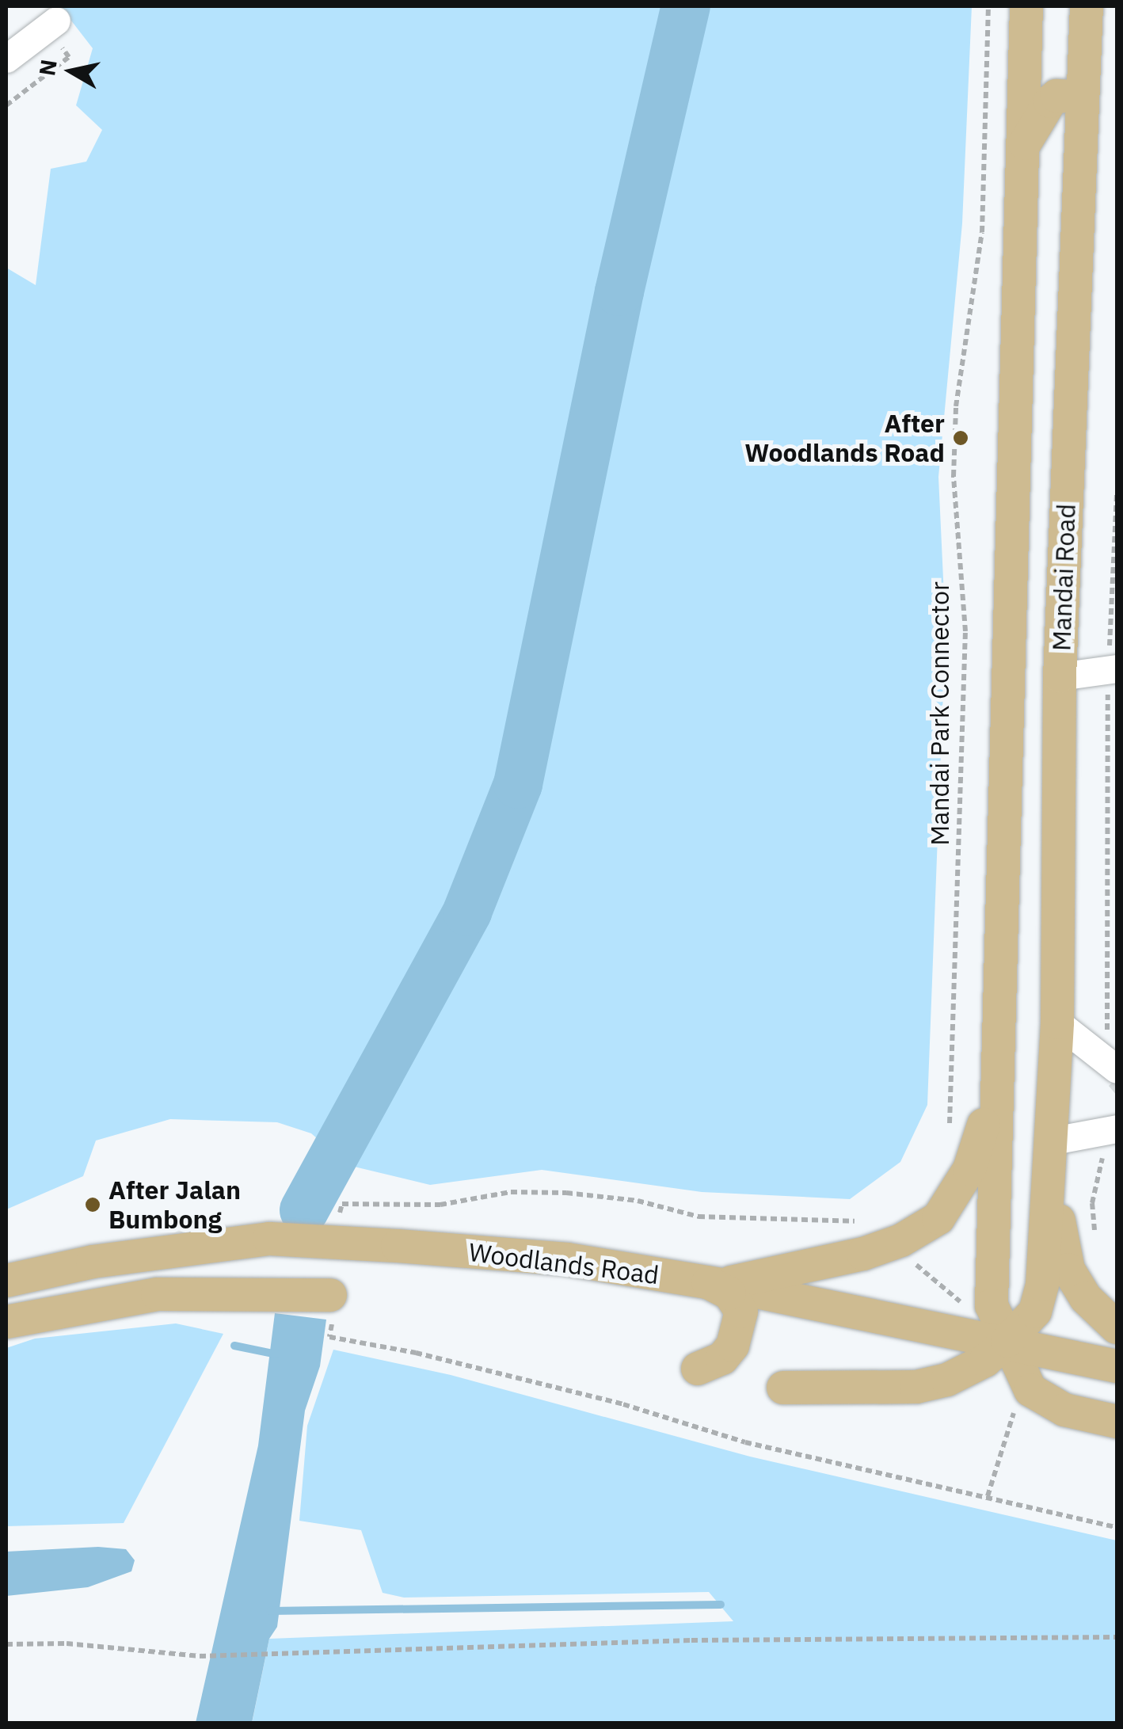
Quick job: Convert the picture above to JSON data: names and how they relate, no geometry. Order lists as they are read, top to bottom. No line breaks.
{"streets":{"main road":["Mandai Road","Woodlands Road"],"path":["Mandai Park Connector"]},"crossings":[["Mandai Road","Woodlands Road"]],"places":["After Woodlands Road","After Jalan Bumbong"],"north":"left"}
